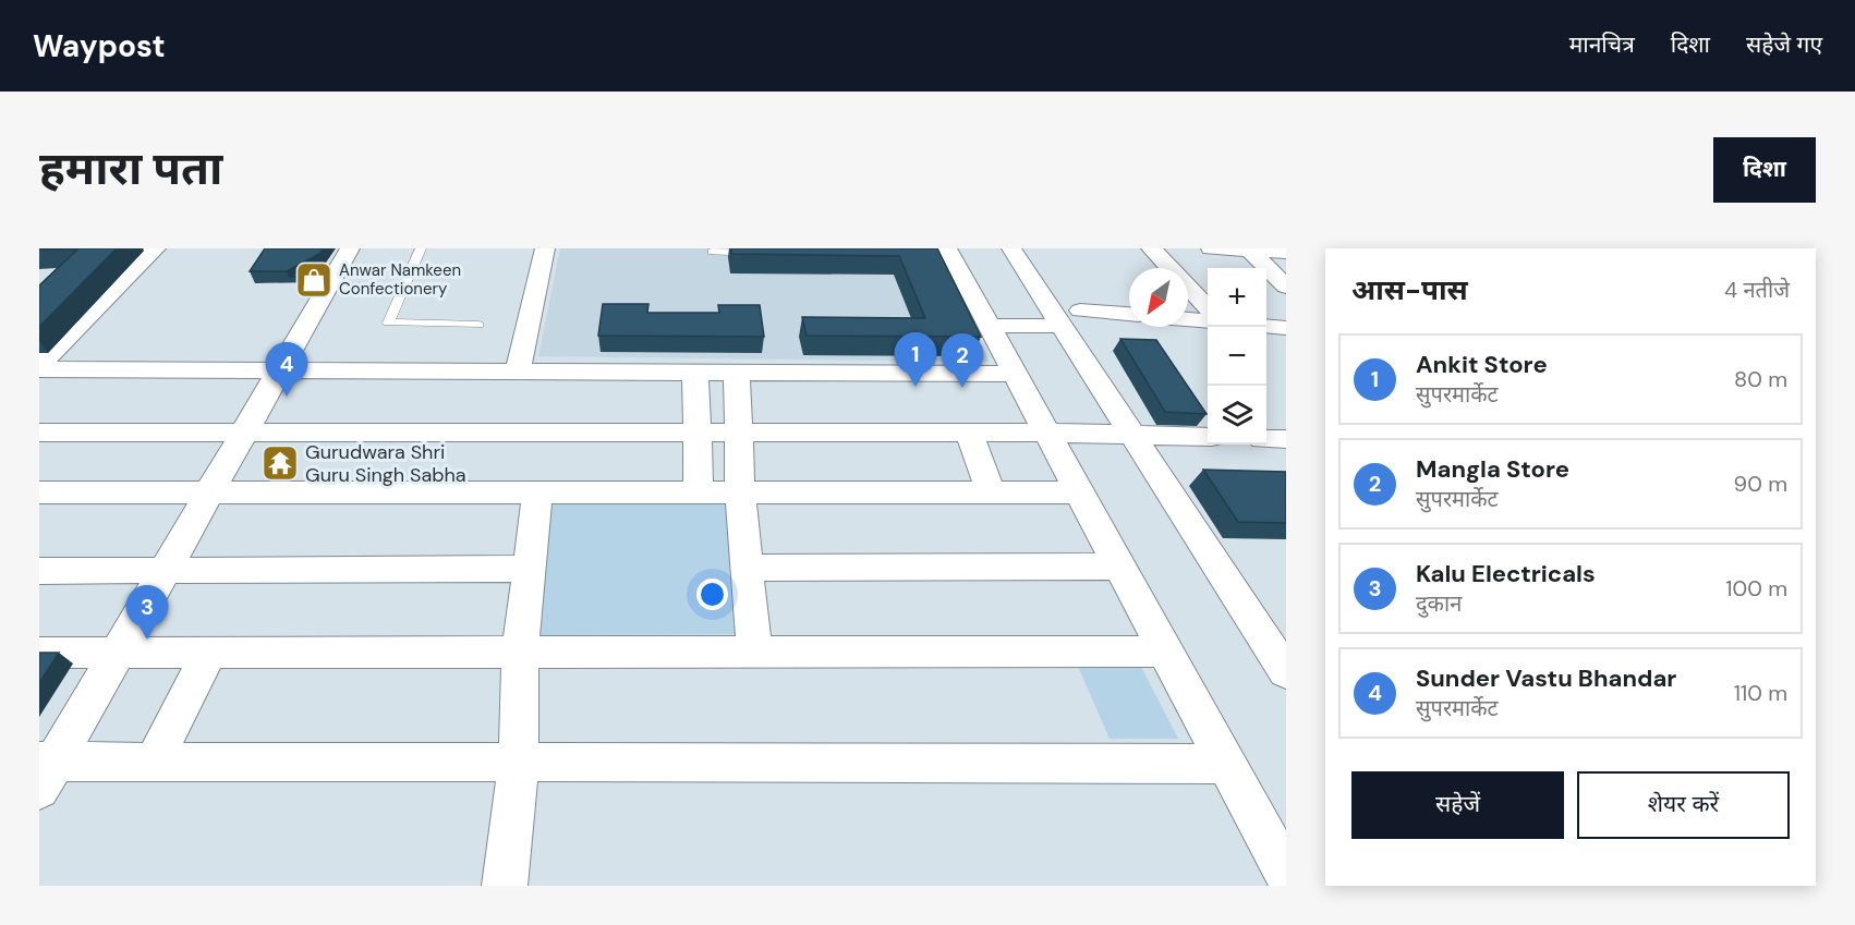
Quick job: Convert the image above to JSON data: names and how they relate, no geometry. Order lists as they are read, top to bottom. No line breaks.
{"places":{"shop":["Anwar Namkeen Confectionery"],"temple":["Gurudwara Shri Guru Singh Sabha"]},"north":"bottom left","page":{"header":"Waypost","nav":["मानचित्र","दिशा","सहेजे गए"],"buttons":["दिशा",["सहेजें","शेयर करें"]],"title":"हमारा पता","heading":["आस-पास","4 नतीजे"],"map_buttons":["+","−"],"pins":["1","2","4","3"],"list":[{"mark":"1","name":"Ankit Store","note":"सुपरमार्केट","value":"80 m"},{"mark":"2","name":"Mangla Store","note":"सुपरमार्केट","value":"90 m"},{"mark":"3","name":"Kalu Electricals","note":"दुकान","value":"100 m"},{"mark":"4","name":"Sunder Vastu Bhandar","note":"सुपरमार्केट","value":"110 m"}]}}
